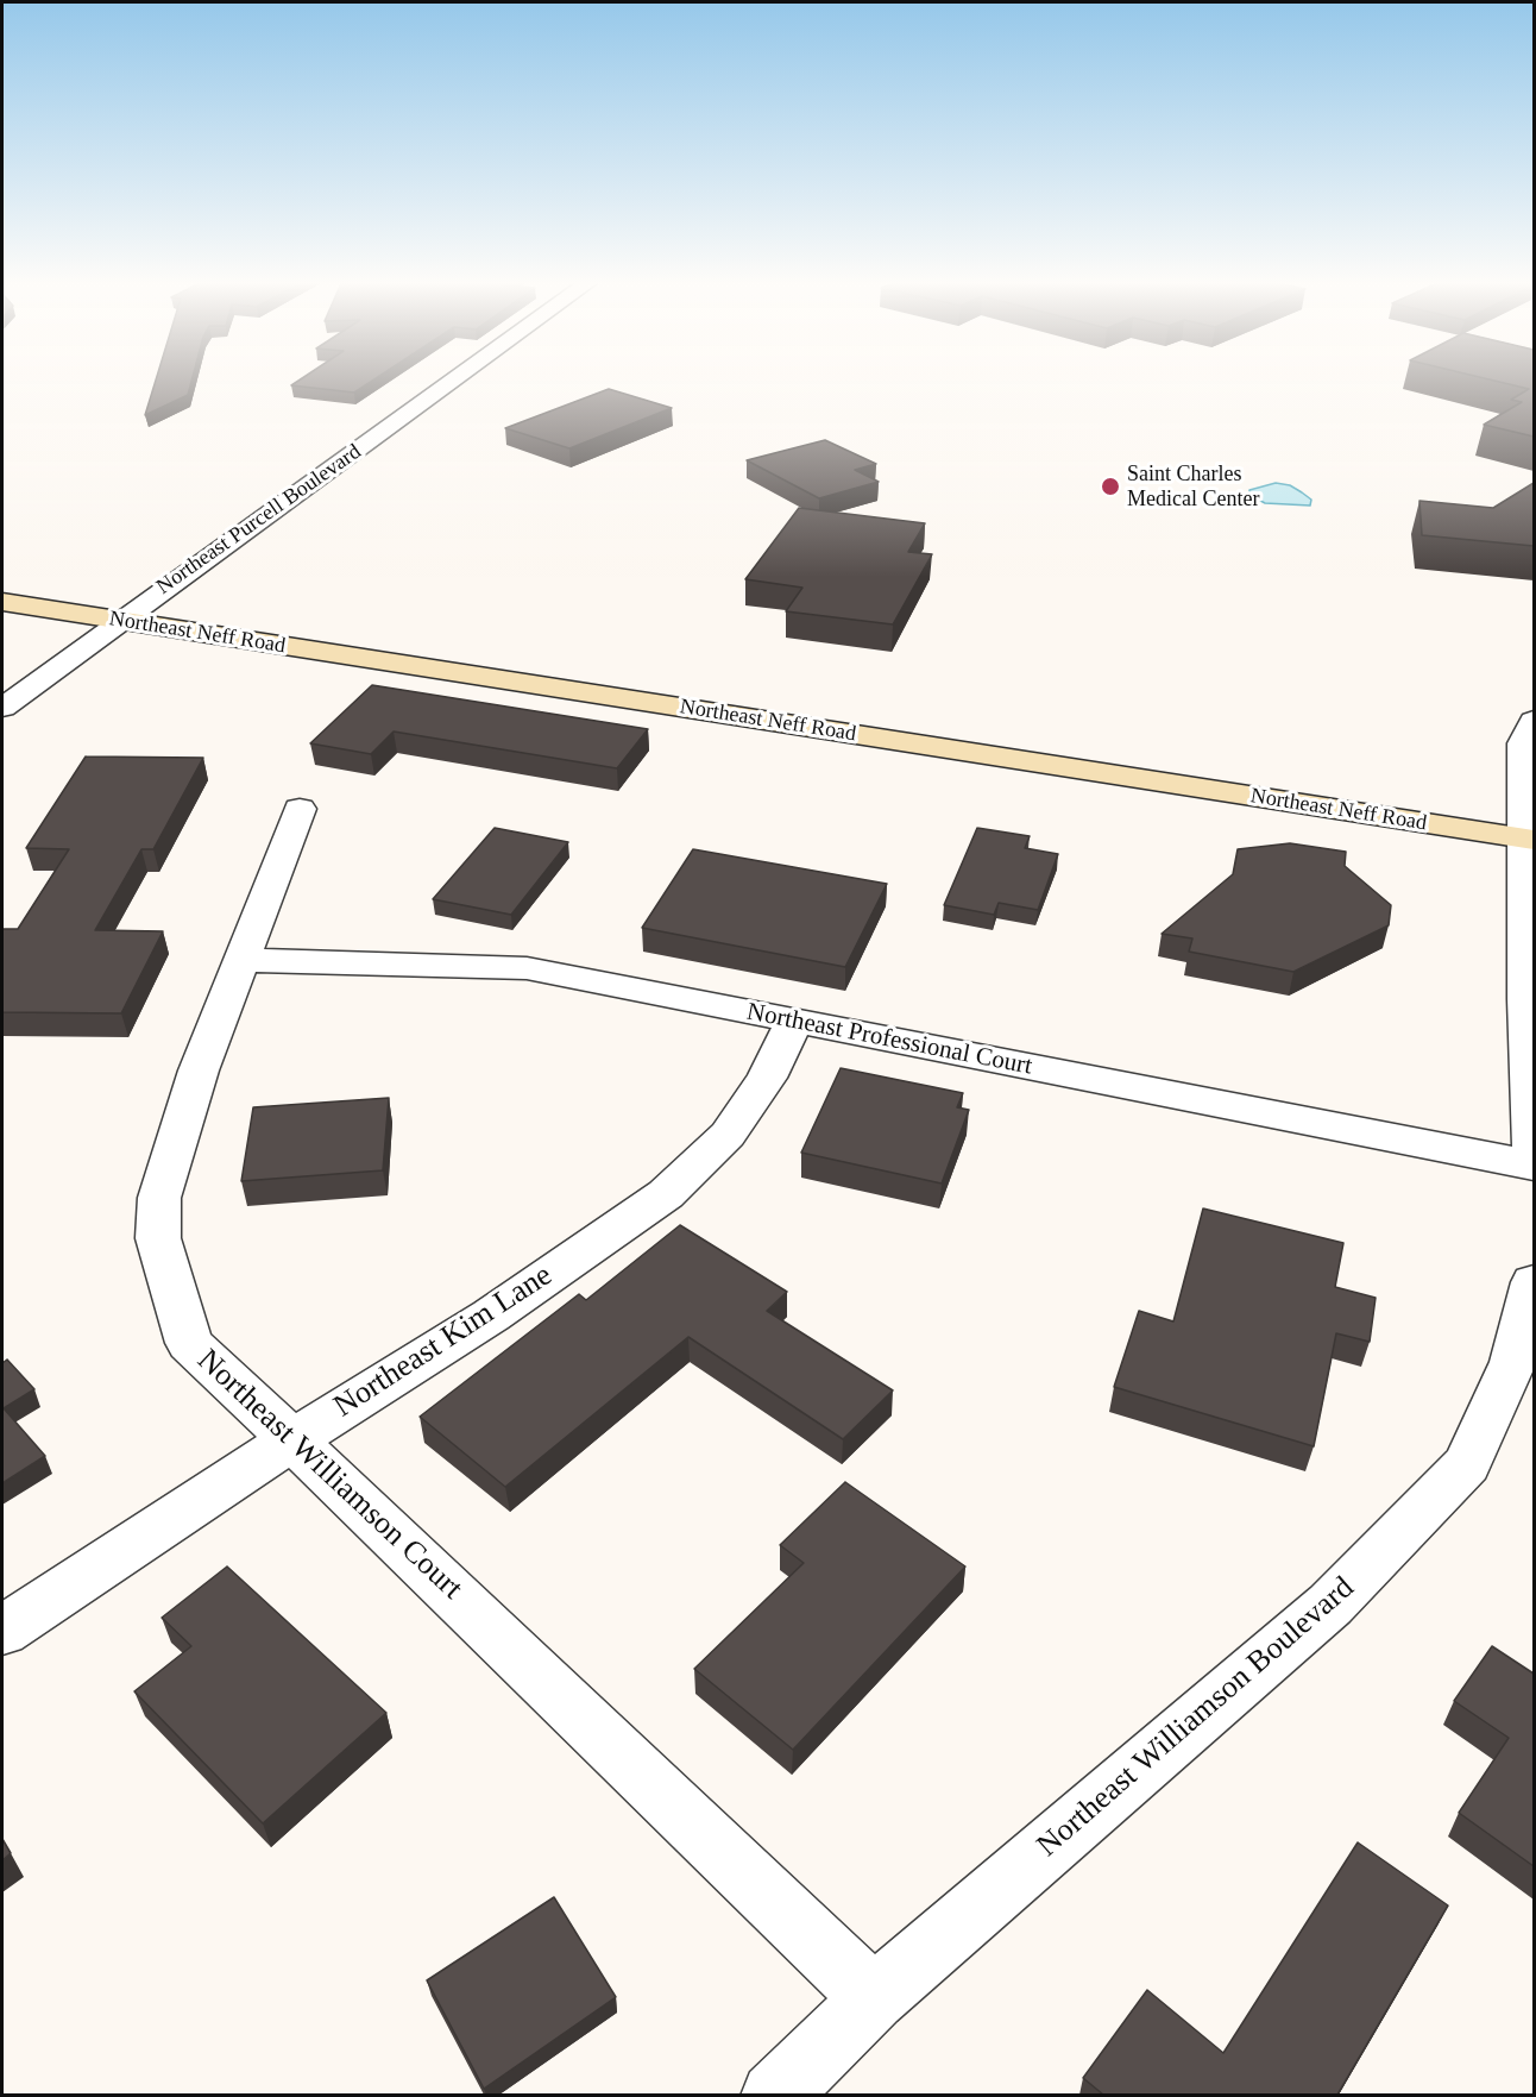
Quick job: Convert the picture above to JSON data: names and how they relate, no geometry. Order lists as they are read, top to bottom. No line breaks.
{"streets":{"main road":["Northeast Neff Road"],"street":["Northeast Purcell Boulevard","Northeast Professional Court","Northeast Kim Lane","Northeast Williamson Court","Northeast Williamson Boulevard"]},"crossings":[["Northeast Purcell Boulevard","Northeast Neff Road"],["Northeast Professional Court","Northeast Kim Lane"],["Northeast Professional Court","Northeast Williamson Court"],["Northeast Kim Lane","Northeast Williamson Court"],["Northeast Williamson Court","Northeast Williamson Boulevard"]],"places":["Saint Charles Medical Center"]}
